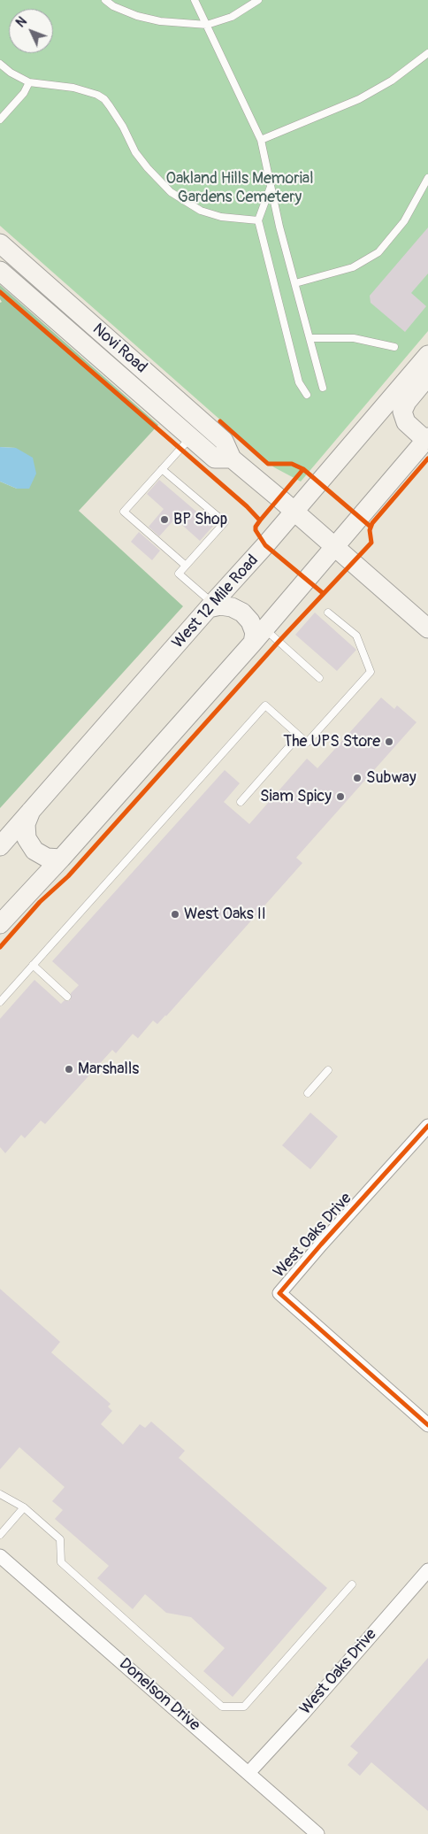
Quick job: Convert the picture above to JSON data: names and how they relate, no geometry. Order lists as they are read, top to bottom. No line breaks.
{"streets":{"main road":["Novi Road","West 12 Mile Road"],"street":["West Oaks Drive","Donelson Drive"]},"crossings":[["Novi Road","West 12 Mile Road"],["West Oaks Drive","Donelson Drive"]],"parks":["Oakland Hills Memorial Gardens Cemetery"],"places":["BP Shop","The UPS Store","Subway","Siam Spicy","West Oaks II","Marshalls"],"north":"top left"}
